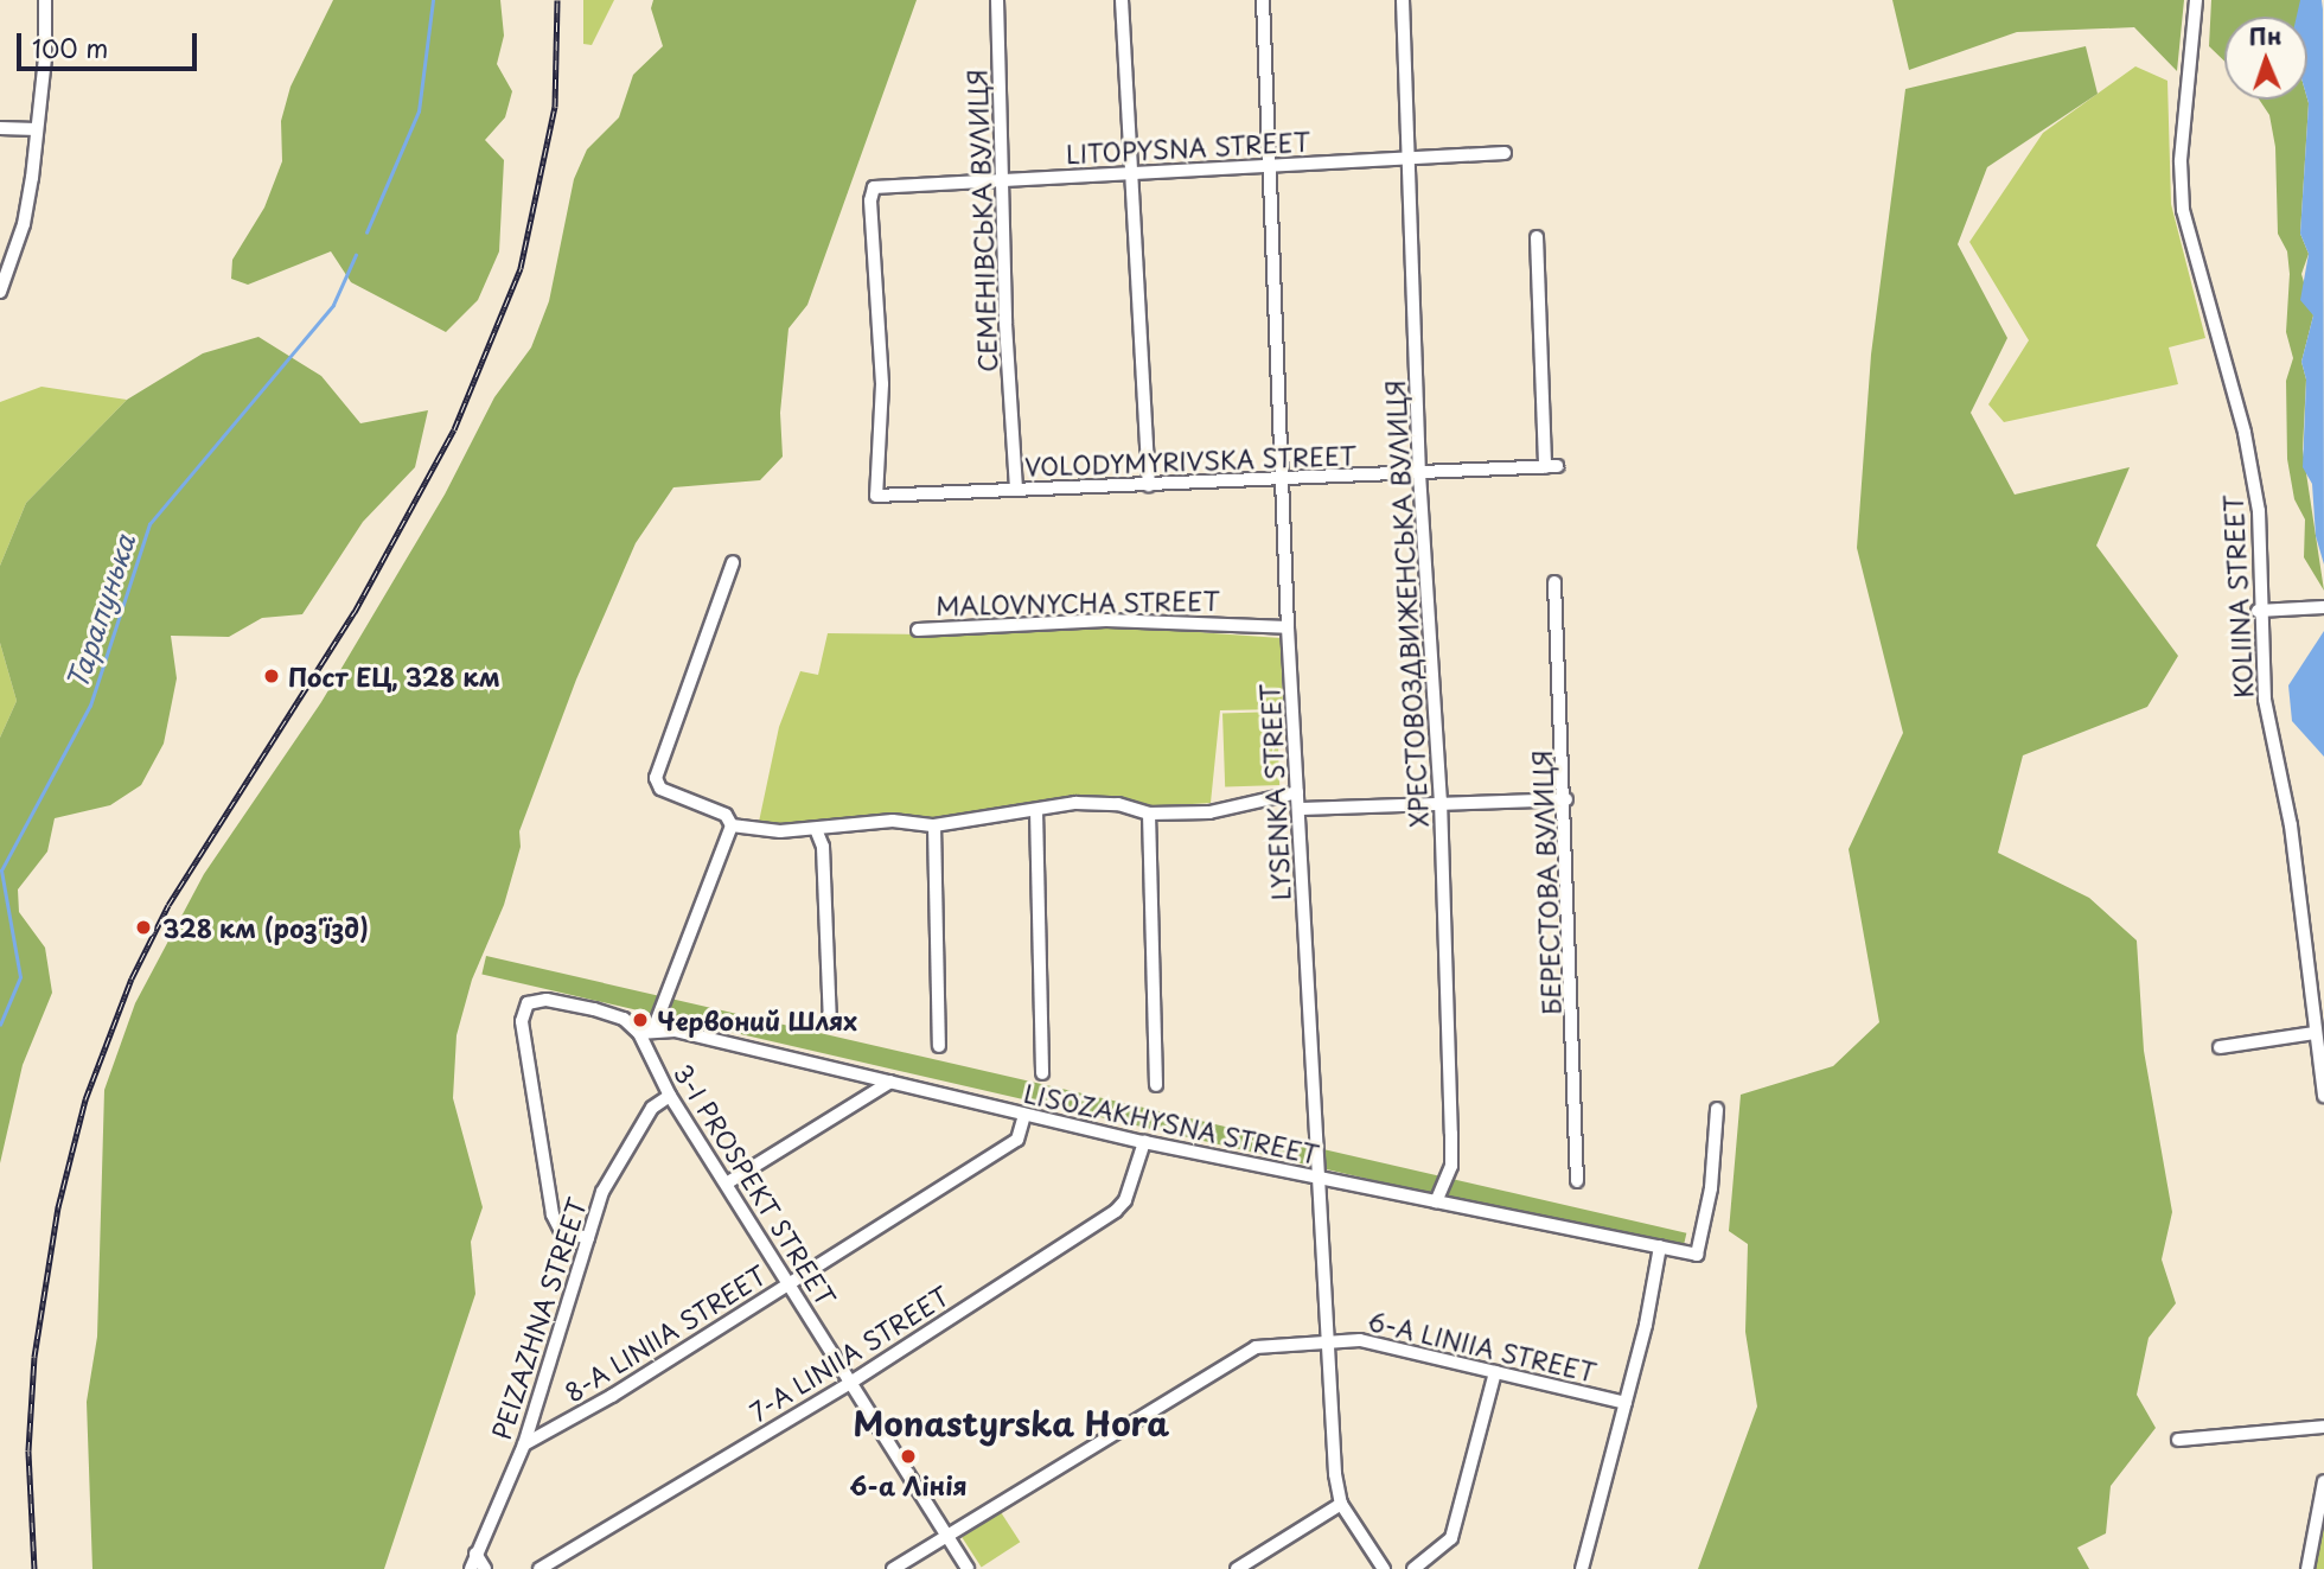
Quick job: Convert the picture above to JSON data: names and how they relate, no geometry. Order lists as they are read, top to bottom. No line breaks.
{"streets":{"street":["LITOPYSNA STREET","СЕМЕНІВСЬКА ВУЛИЦЯ","VOLODYMYRIVSKA STREET","KOLIINA STREET","MALOVNYCHA STREET","ХРЕСТОВОЗДВИЖЕНСЬКА ВУЛИЦЯ","LYSENKA STREET","БЕРЕСТОВА ВУЛИЦЯ","LISOZAKHYSNA STREET","3-I PROSPEKT STREET","PEIZAZHNA STREET","8-A LINIIA STREET","6-A LINIIA STREET","7-A LINIIA STREET"]},"crossings":[["LITOPYSNA STREET","СЕМЕНІВСЬКА ВУЛИЦЯ"],["LITOPYSNA STREET","VOLODYMYRIVSKA STREET"],["LITOPYSNA STREET","ХРЕСТОВОЗДВИЖЕНСЬКА ВУЛИЦЯ"],["LITOPYSNA STREET","LYSENKA STREET"],["СЕМЕНІВСЬКА ВУЛИЦЯ","VOLODYMYRIVSKA STREET"],["VOLODYMYRIVSKA STREET","ХРЕСТОВОЗДВИЖЕНСЬКА ВУЛИЦЯ"],["VOLODYMYRIVSKA STREET","LYSENKA STREET"],["MALOVNYCHA STREET","LYSENKA STREET"],["ХРЕСТОВОЗДВИЖЕНСЬКА ВУЛИЦЯ","LISOZAKHYSNA STREET"],["LYSENKA STREET","LISOZAKHYSNA STREET"],["LYSENKA STREET","6-A LINIIA STREET"],["LISOZAKHYSNA STREET","3-I PROSPEKT STREET"],["LISOZAKHYSNA STREET","8-A LINIIA STREET"],["LISOZAKHYSNA STREET","7-A LINIIA STREET"],["3-I PROSPEKT STREET","PEIZAZHNA STREET"],["3-I PROSPEKT STREET","8-A LINIIA STREET"],["3-I PROSPEKT STREET","6-A LINIIA STREET"],["3-I PROSPEKT STREET","7-A LINIIA STREET"],["PEIZAZHNA STREET","8-A LINIIA STREET"]],"districts":["Monastyrska Hora"],"water":["Тарапунька"],"places":["Пост ЕЦ, 328 км","328 км (роз'їзд)","Червоний Шлях","6-а Лінія"],"scale_bar":"100 m","north":"top"}
